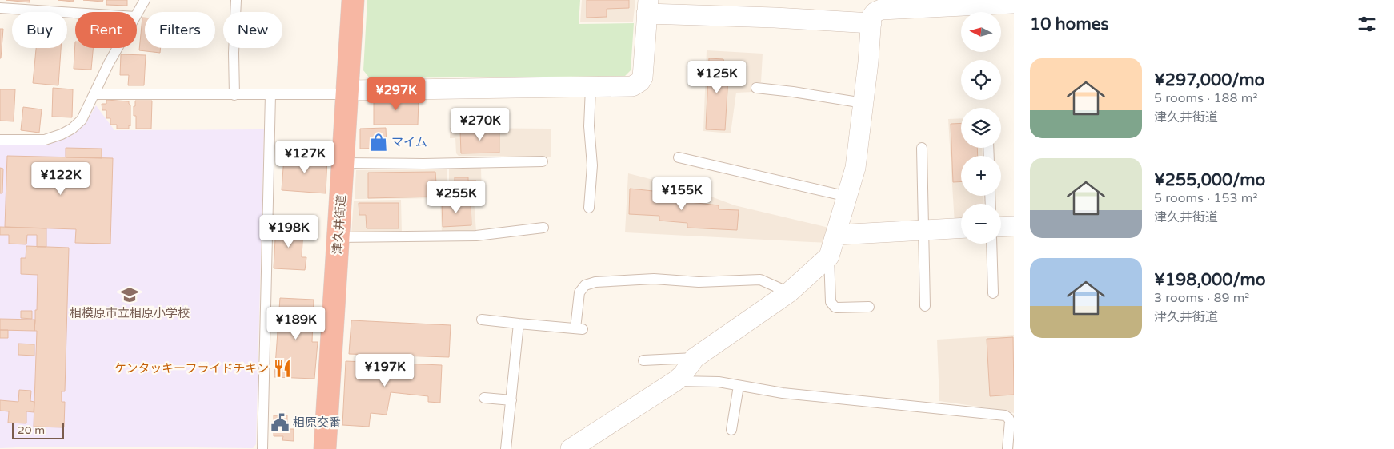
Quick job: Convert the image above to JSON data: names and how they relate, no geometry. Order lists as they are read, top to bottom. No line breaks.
{"streets":{"highway":["津久井街道"]},"places":{"shop":["マイム"],"school or university":["相模原市立相原小学校"],"restaurant":["ケンタッキーフライドチキン"],"public building":["相原交番"]},"scale_bar":"20 m","north":"left","page":{"heading":"10 homes","map_buttons":["+","−"],"chip":["Buy","Rent","Filters","New"],"list":[{"name":"¥297,000/mo","note":"5 rooms · 188 m² · 津久井街道"},{"name":"¥255,000/mo","note":"5 rooms · 153 m² · 津久井街道"},{"name":"¥198,000/mo","note":"3 rooms · 89 m² · 津久井街道"}],"price":["¥125K","¥297K","¥270K","¥127K","¥122K","¥155K","¥255K","¥198K","¥189K","¥197K"],"scale":"20 m"}}
